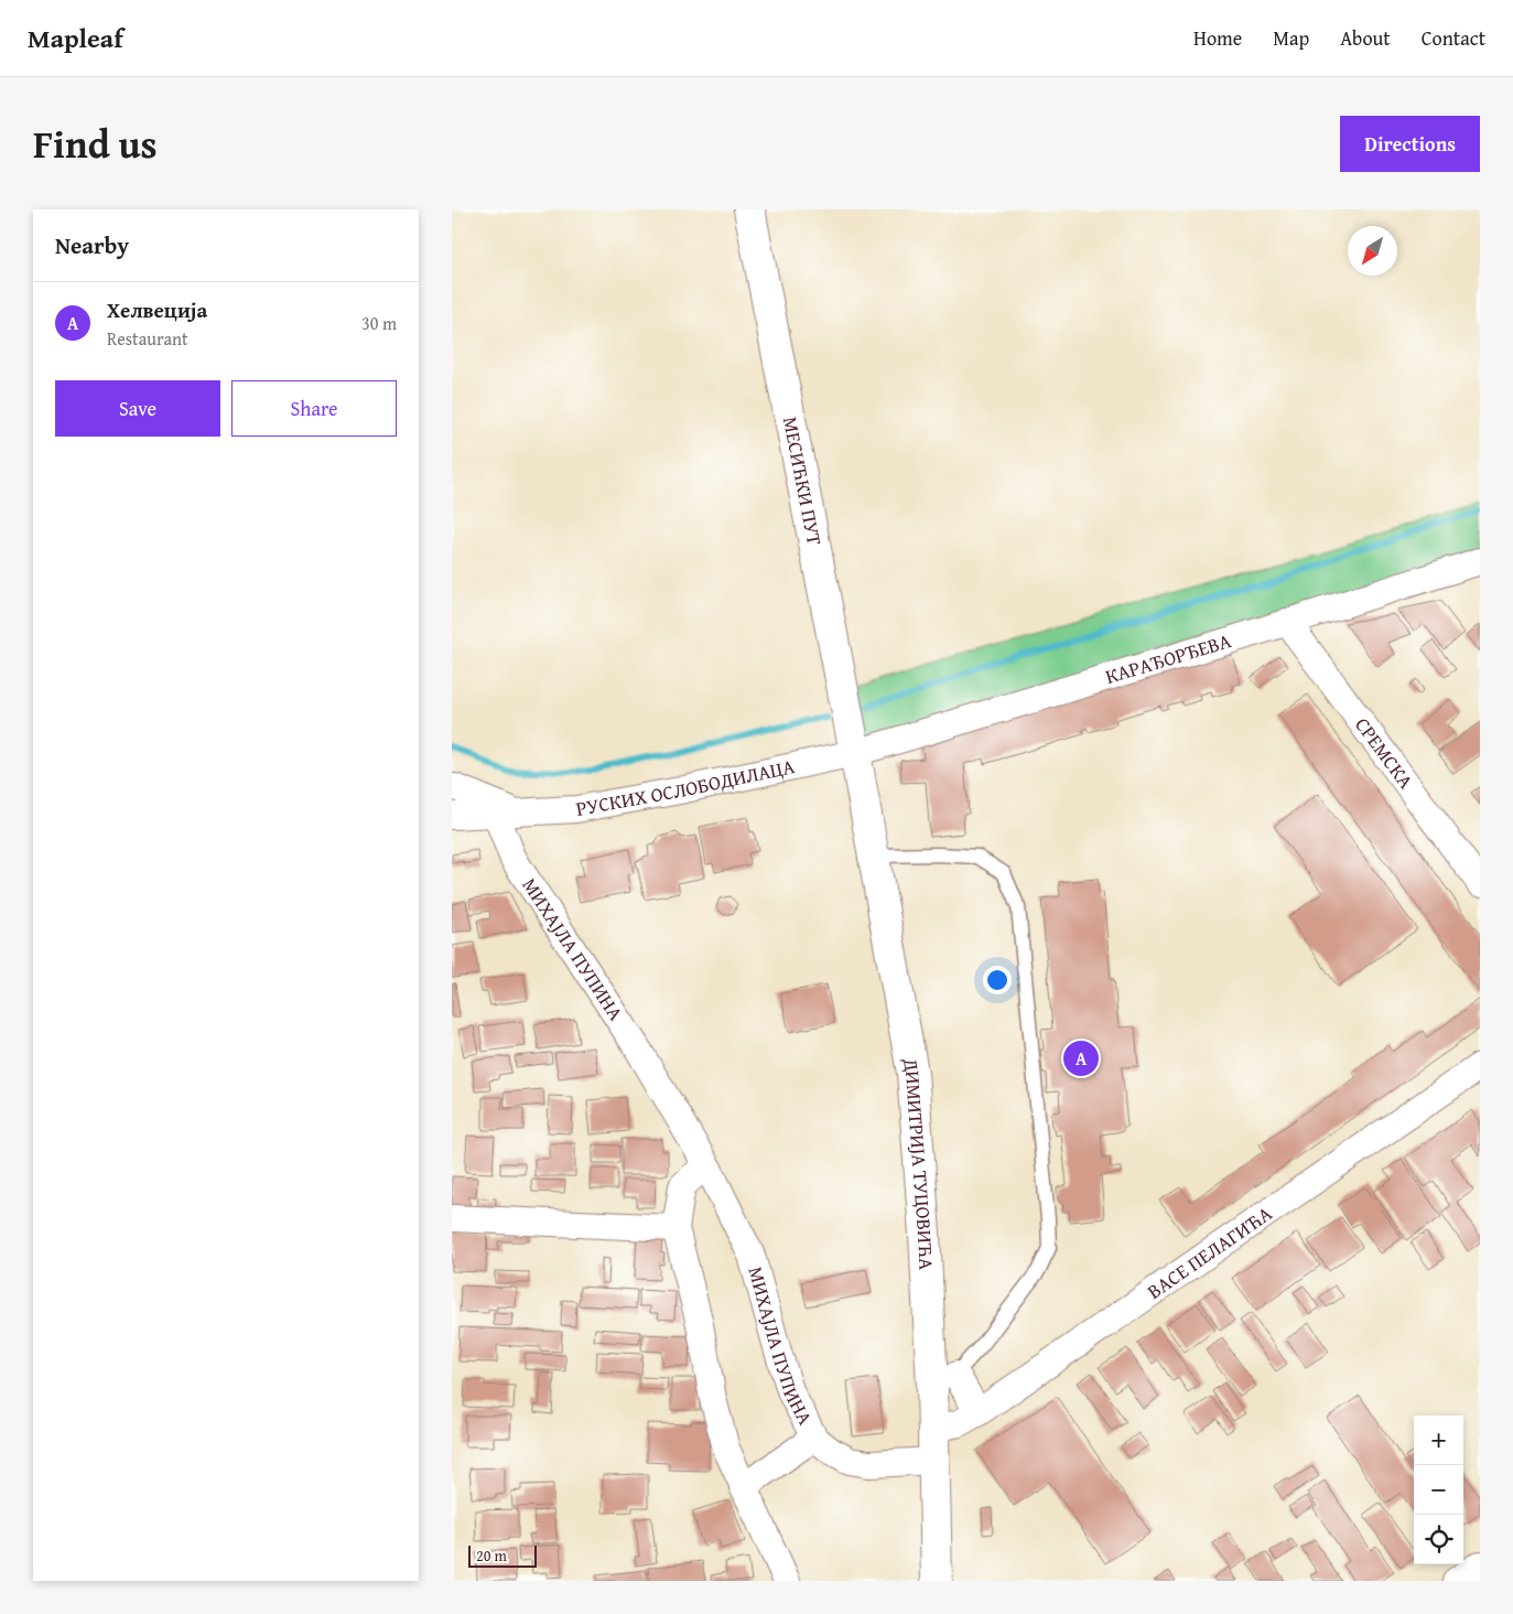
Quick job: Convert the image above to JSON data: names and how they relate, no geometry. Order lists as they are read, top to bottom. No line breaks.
{"streets":{"street":["МЕСИЋКИ ПУТ","КАРАЂОРЂЕВА","СРЕМСКА","РУСКИХ ОСЛОБОДИЛАЦА","МИХАЈЛА ПУПИНА","ДИМИТРИЈА ТУЦОВИЋА","ВАСЕ ПЕЛАГИЋА"]},"crossings":[["МЕСИЋКИ ПУТ","КАРАЂОРЂЕВА"],["МЕСИЋКИ ПУТ","РУСКИХ ОСЛОБОДИЛАЦА"],["МЕСИЋКИ ПУТ","ДИМИТРИЈА ТУЦОВИЋА"],["КАРАЂОРЂЕВА","СРЕМСКА"],["КАРАЂОРЂЕВА","РУСКИХ ОСЛОБОДИЛАЦА"],["КАРАЂОРЂЕВА","ДИМИТРИЈА ТУЦОВИЋА"],["РУСКИХ ОСЛОБОДИЛАЦА","МИХАЈЛА ПУПИНА"],["РУСКИХ ОСЛОБОДИЛАЦА","ДИМИТРИЈА ТУЦОВИЋА"],["МИХАЈЛА ПУПИНА","ДИМИТРИЈА ТУЦОВИЋА"],["ДИМИТРИЈА ТУЦОВИЋА","ВАСЕ ПЕЛАГИЋА"]],"scale_bar":"20 m","north":"bottom left","page":{"header":"Mapleaf","nav":["Home","Map","About","Contact"],"title":"Find us","buttons":["Directions",["Save","Share"]],"heading":"Nearby","list":[{"mark":"A","name":"Хелвеција","note":"Restaurant","value":"30 m"}],"pins":"A","map_buttons":["+","−"],"scale":"20 m"}}
